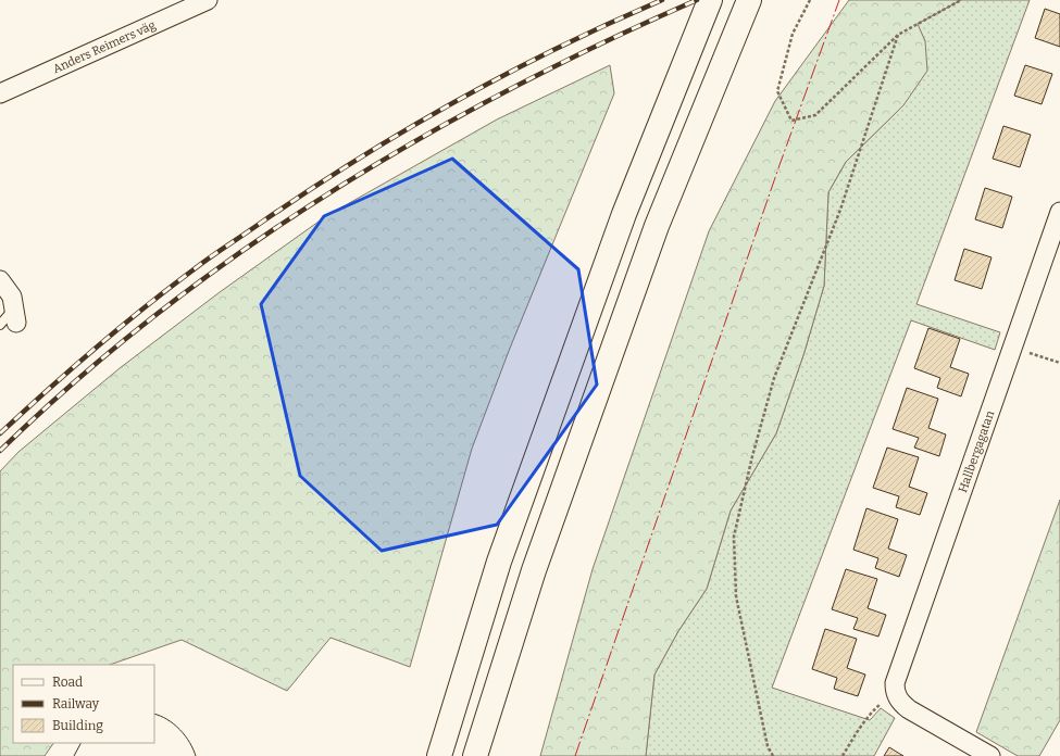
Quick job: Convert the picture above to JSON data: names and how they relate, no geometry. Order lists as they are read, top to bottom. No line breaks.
{"streets":{"street":["Anders Reimers väg","Hallbergagatan"]},"legend":["Road","Railway","Building"]}
